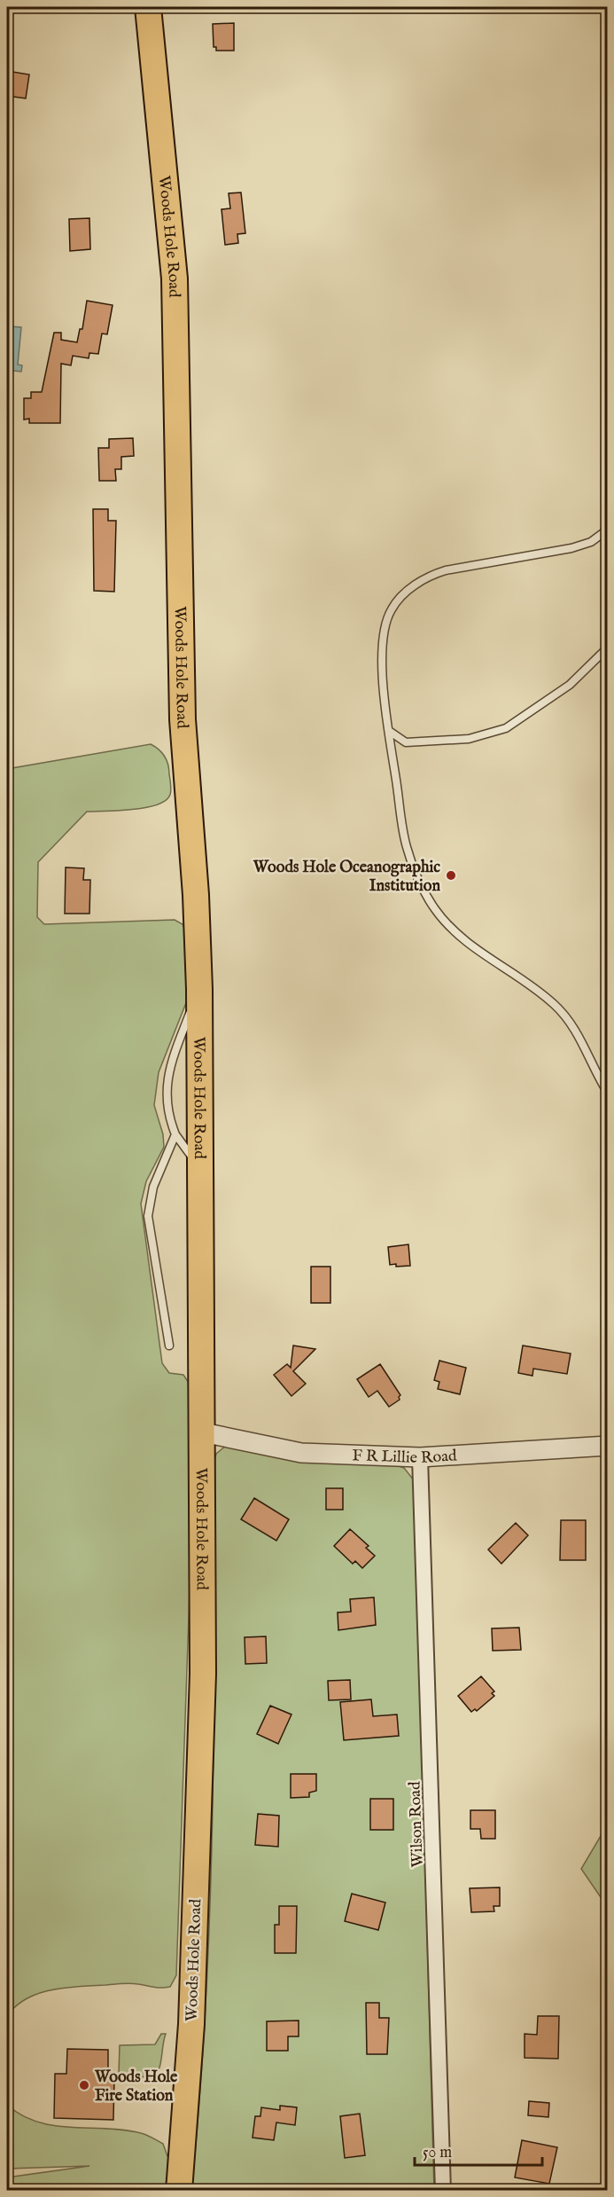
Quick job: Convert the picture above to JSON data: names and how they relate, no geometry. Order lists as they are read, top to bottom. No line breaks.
{"streets":{"highway":["Woods Hole Road"],"street":["F R Lillie Road","Wilson Road"]},"crossings":[["Woods Hole Road","F R Lillie Road"],["F R Lillie Road","Wilson Road"]],"places":["Woods Hole Oceanographic Institution","Woods Hole Fire Station"],"scale_bar":"50 m"}
